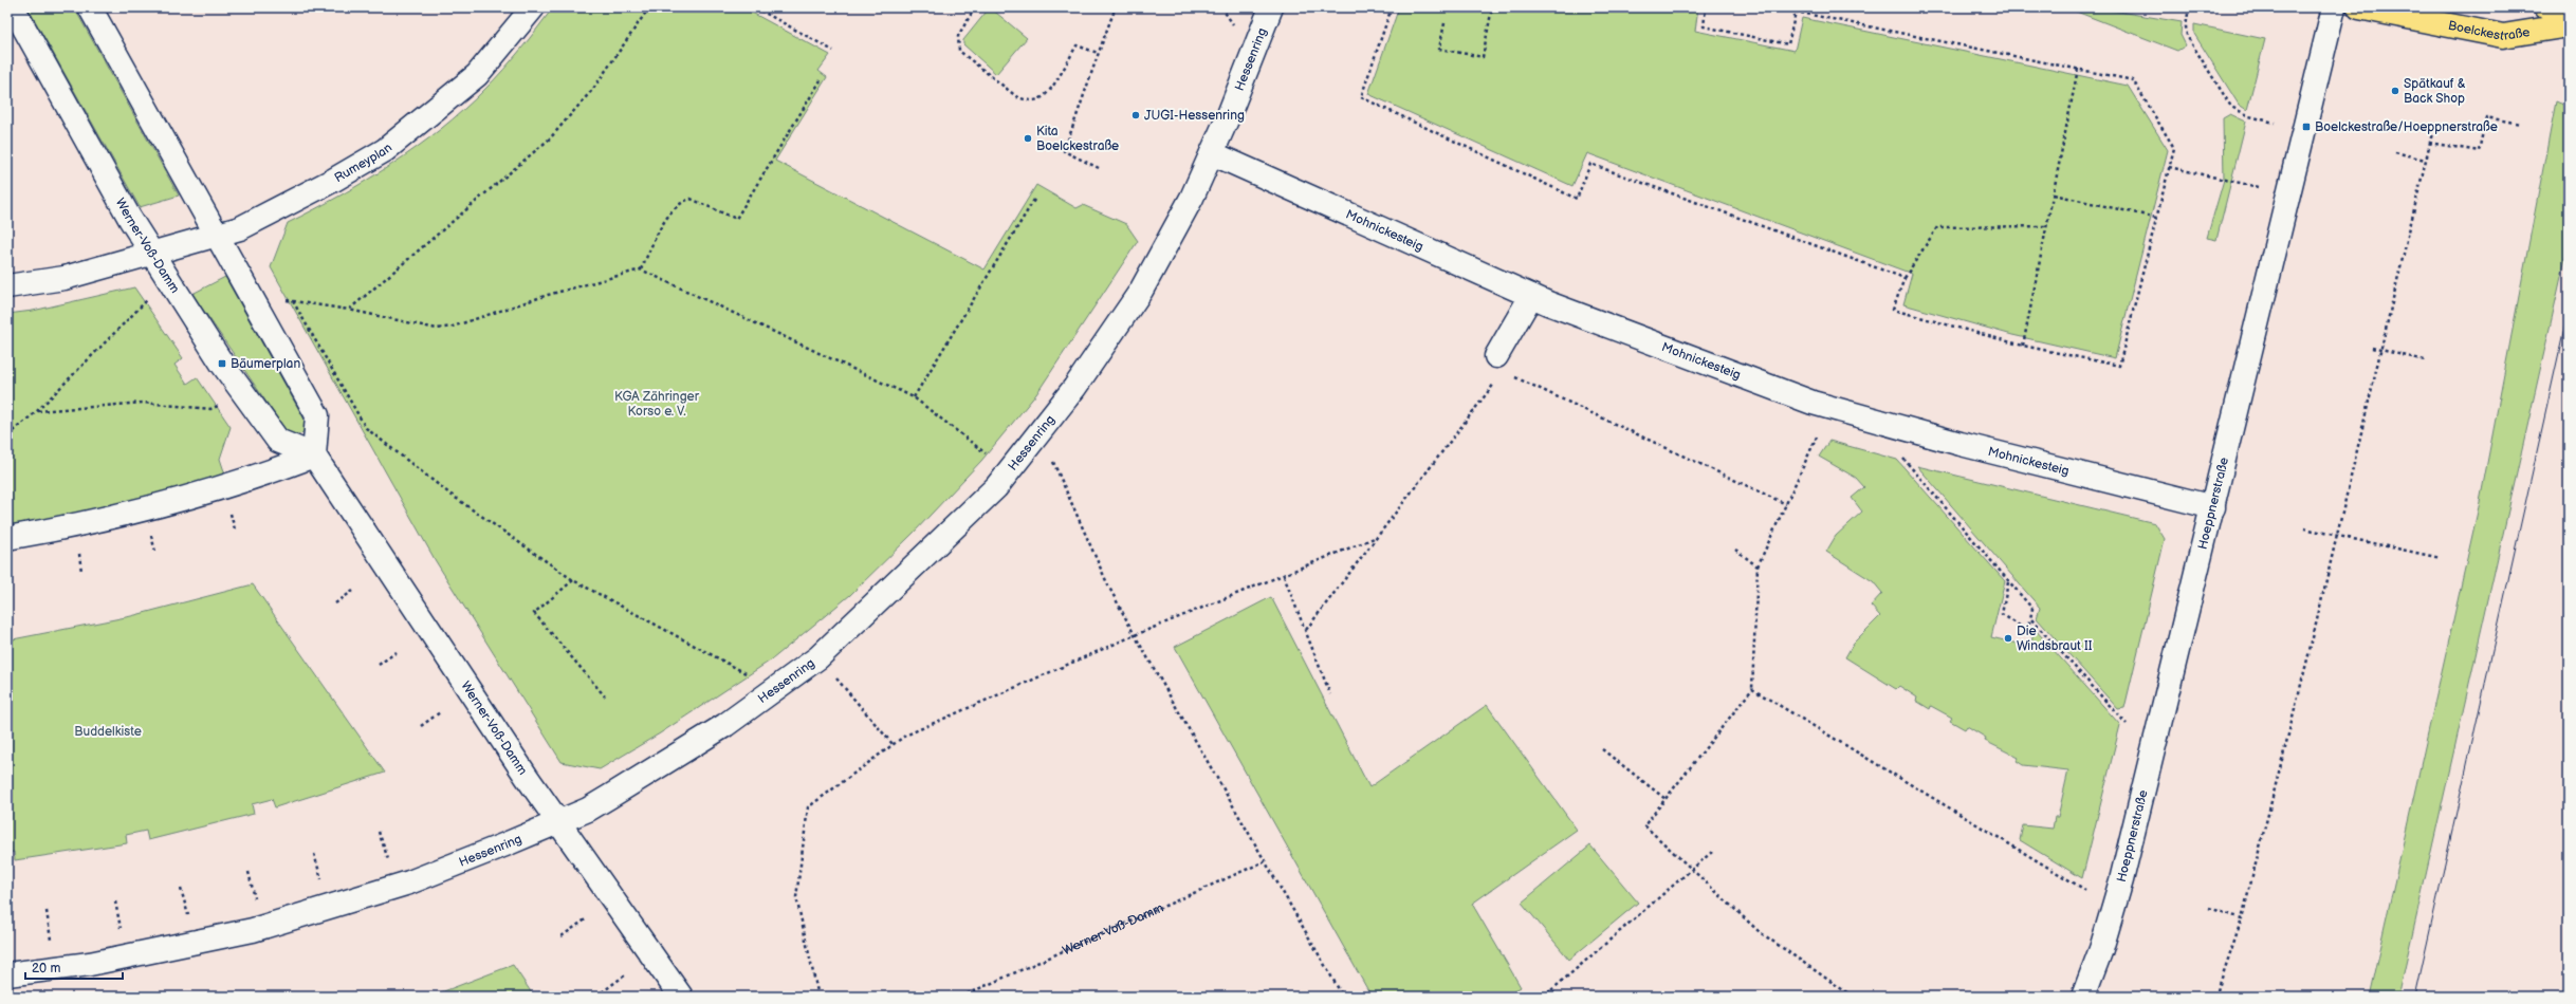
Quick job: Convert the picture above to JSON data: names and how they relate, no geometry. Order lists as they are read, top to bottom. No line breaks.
{"streets":{"main road":["Boelckestraße"],"street":["Hessenring","Rumeyplan","Mohnickesteig","Werner-Voß-Damm","Hoeppnerstraße"]},"crossings":[["Hessenring","Mohnickesteig"],["Hessenring","Werner-Voß-Damm"],["Rumeyplan","Werner-Voß-Damm"],["Mohnickesteig","Hoeppnerstraße"]],"parks":["KGA Zähringer Korso e. V.","Buddelkiste"],"places":{"other":["Spätkauf & Back Shop","JUGI-Hessenring","Kita Boelckestraße","Die Windsbraut II"],"transit":["Boelckestraße/Hoeppnerstraße","Bäumerplan"]},"scale_bar":"20 m"}
